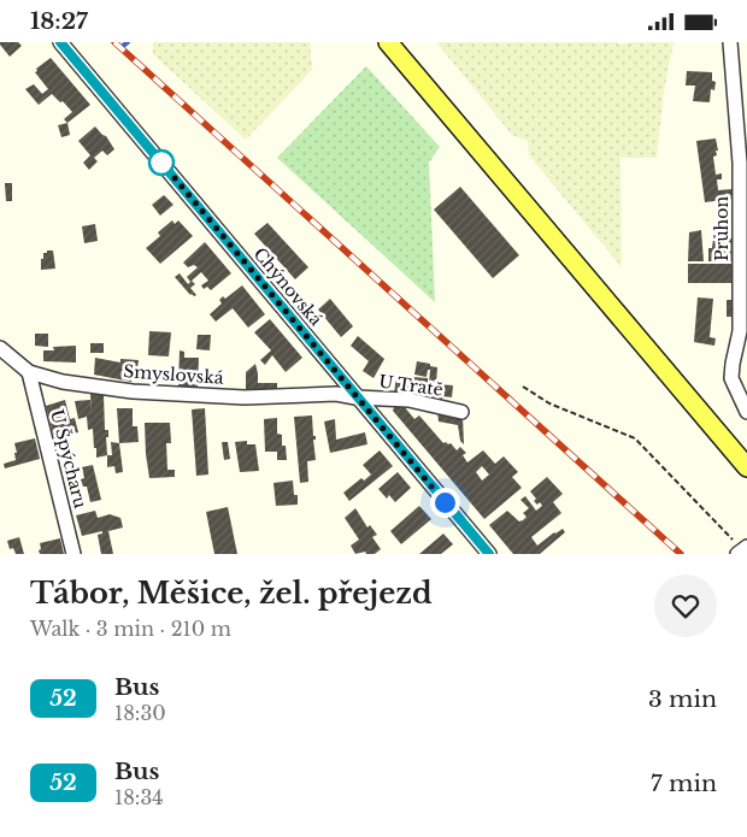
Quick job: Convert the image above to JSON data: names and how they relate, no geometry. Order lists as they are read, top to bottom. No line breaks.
{"streets":{"street":["Průhon","Chýnovská","Smyslovská","U Tratě","U Špýcharu"]},"crossings":[["Chýnovská","Smyslovská"],["Chýnovská","U Tratě"],["Smyslovská","U Tratě"],["Smyslovská","U Špýcharu"]],"lines":["bus line 52"],"page":{"status":"18:27","heading":["Tábor, Měšice, žel. přejezd","Walk · 3 min · 210 m"],"list":[{"mark":"52","name":"Bus","note":"18:30","value":"3 min"},{"mark":"52","name":"Bus","note":"18:34","value":"7 min"}]}}
